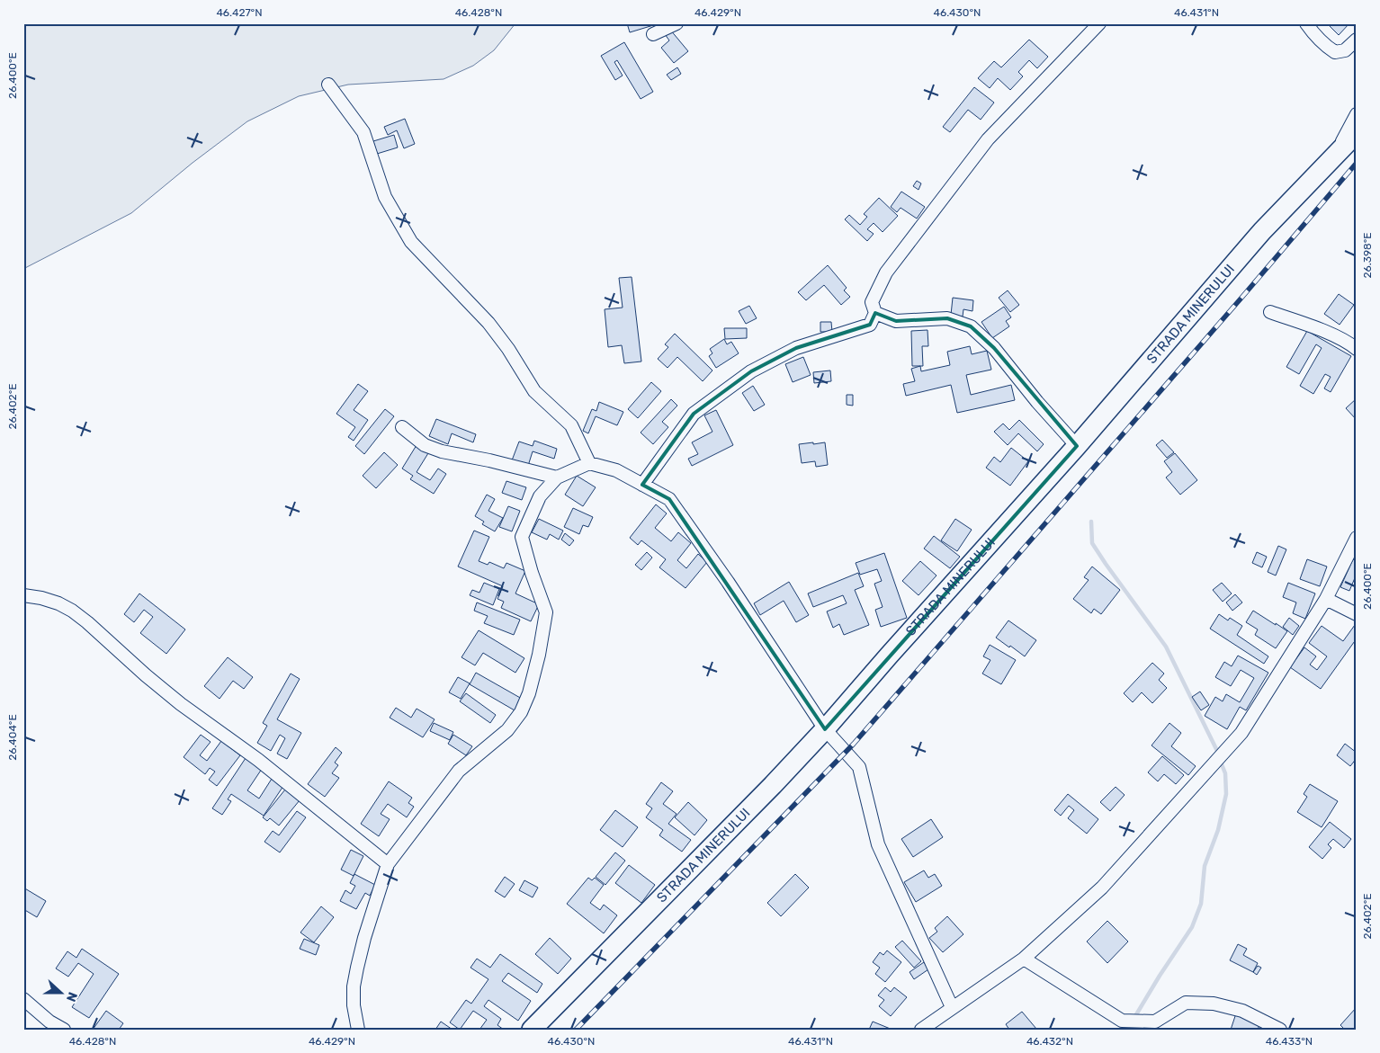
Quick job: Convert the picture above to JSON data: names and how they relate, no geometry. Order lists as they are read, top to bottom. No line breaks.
{"streets":{"main road":["STRADA MINERULUI"]},"north":"right","coordinates":["46.427°N","46.428°N","46.429°N","46.430°N","46.431°N","26.400°E","26.398°E","26.402°E","26.404°E","46.432°N","46.433°N"]}
